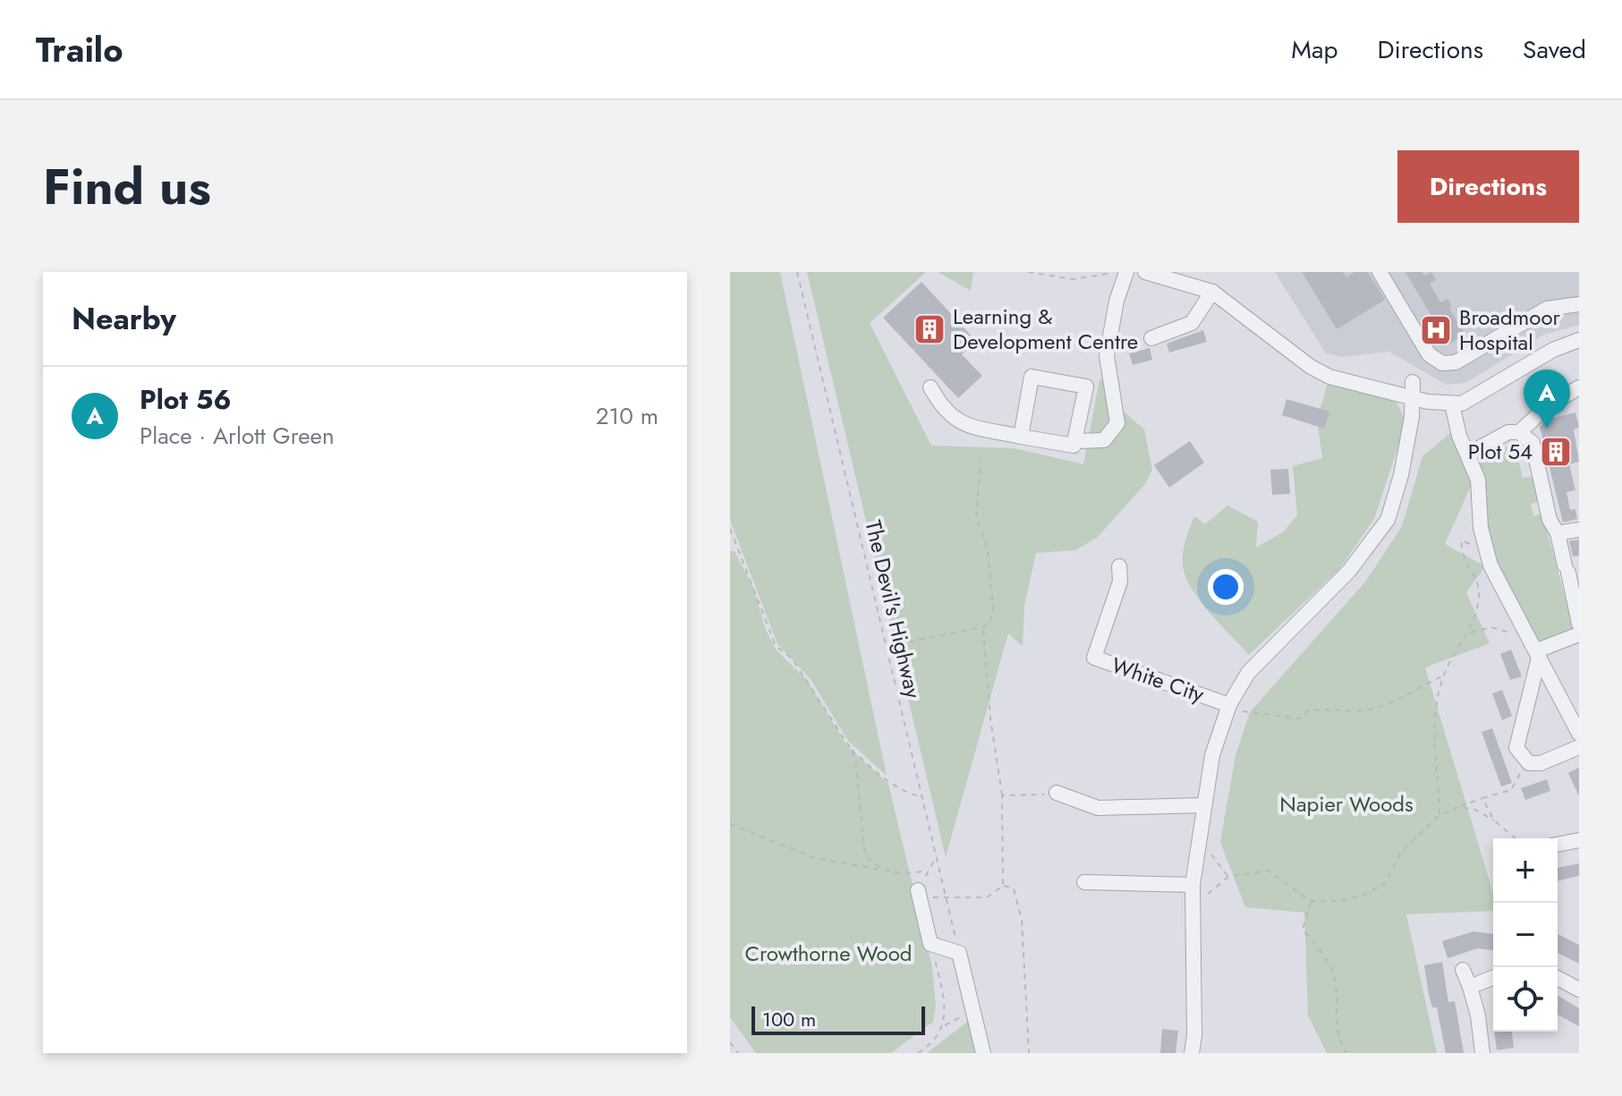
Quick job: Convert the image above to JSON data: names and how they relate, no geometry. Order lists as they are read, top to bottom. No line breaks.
{"streets":{"street":["White City"],"path":["The Devil's Highway"]},"parks":["Napier Woods","Crowthorne Wood"],"places":{"building":["Learning & Development Centre","Plot 54"],"hospital":["Broadmoor Hospital"]},"scale_bar":"100 m","page":{"header":"Trailo","nav":["Map","Directions","Saved"],"title":"Find us","buttons":"Directions","heading":"Nearby","list":[{"mark":"A","name":"Plot 56","note":"Place · Arlott Green","value":"210 m"}],"pins":"A","map_buttons":["+","−"],"scale":"100 m"}}
